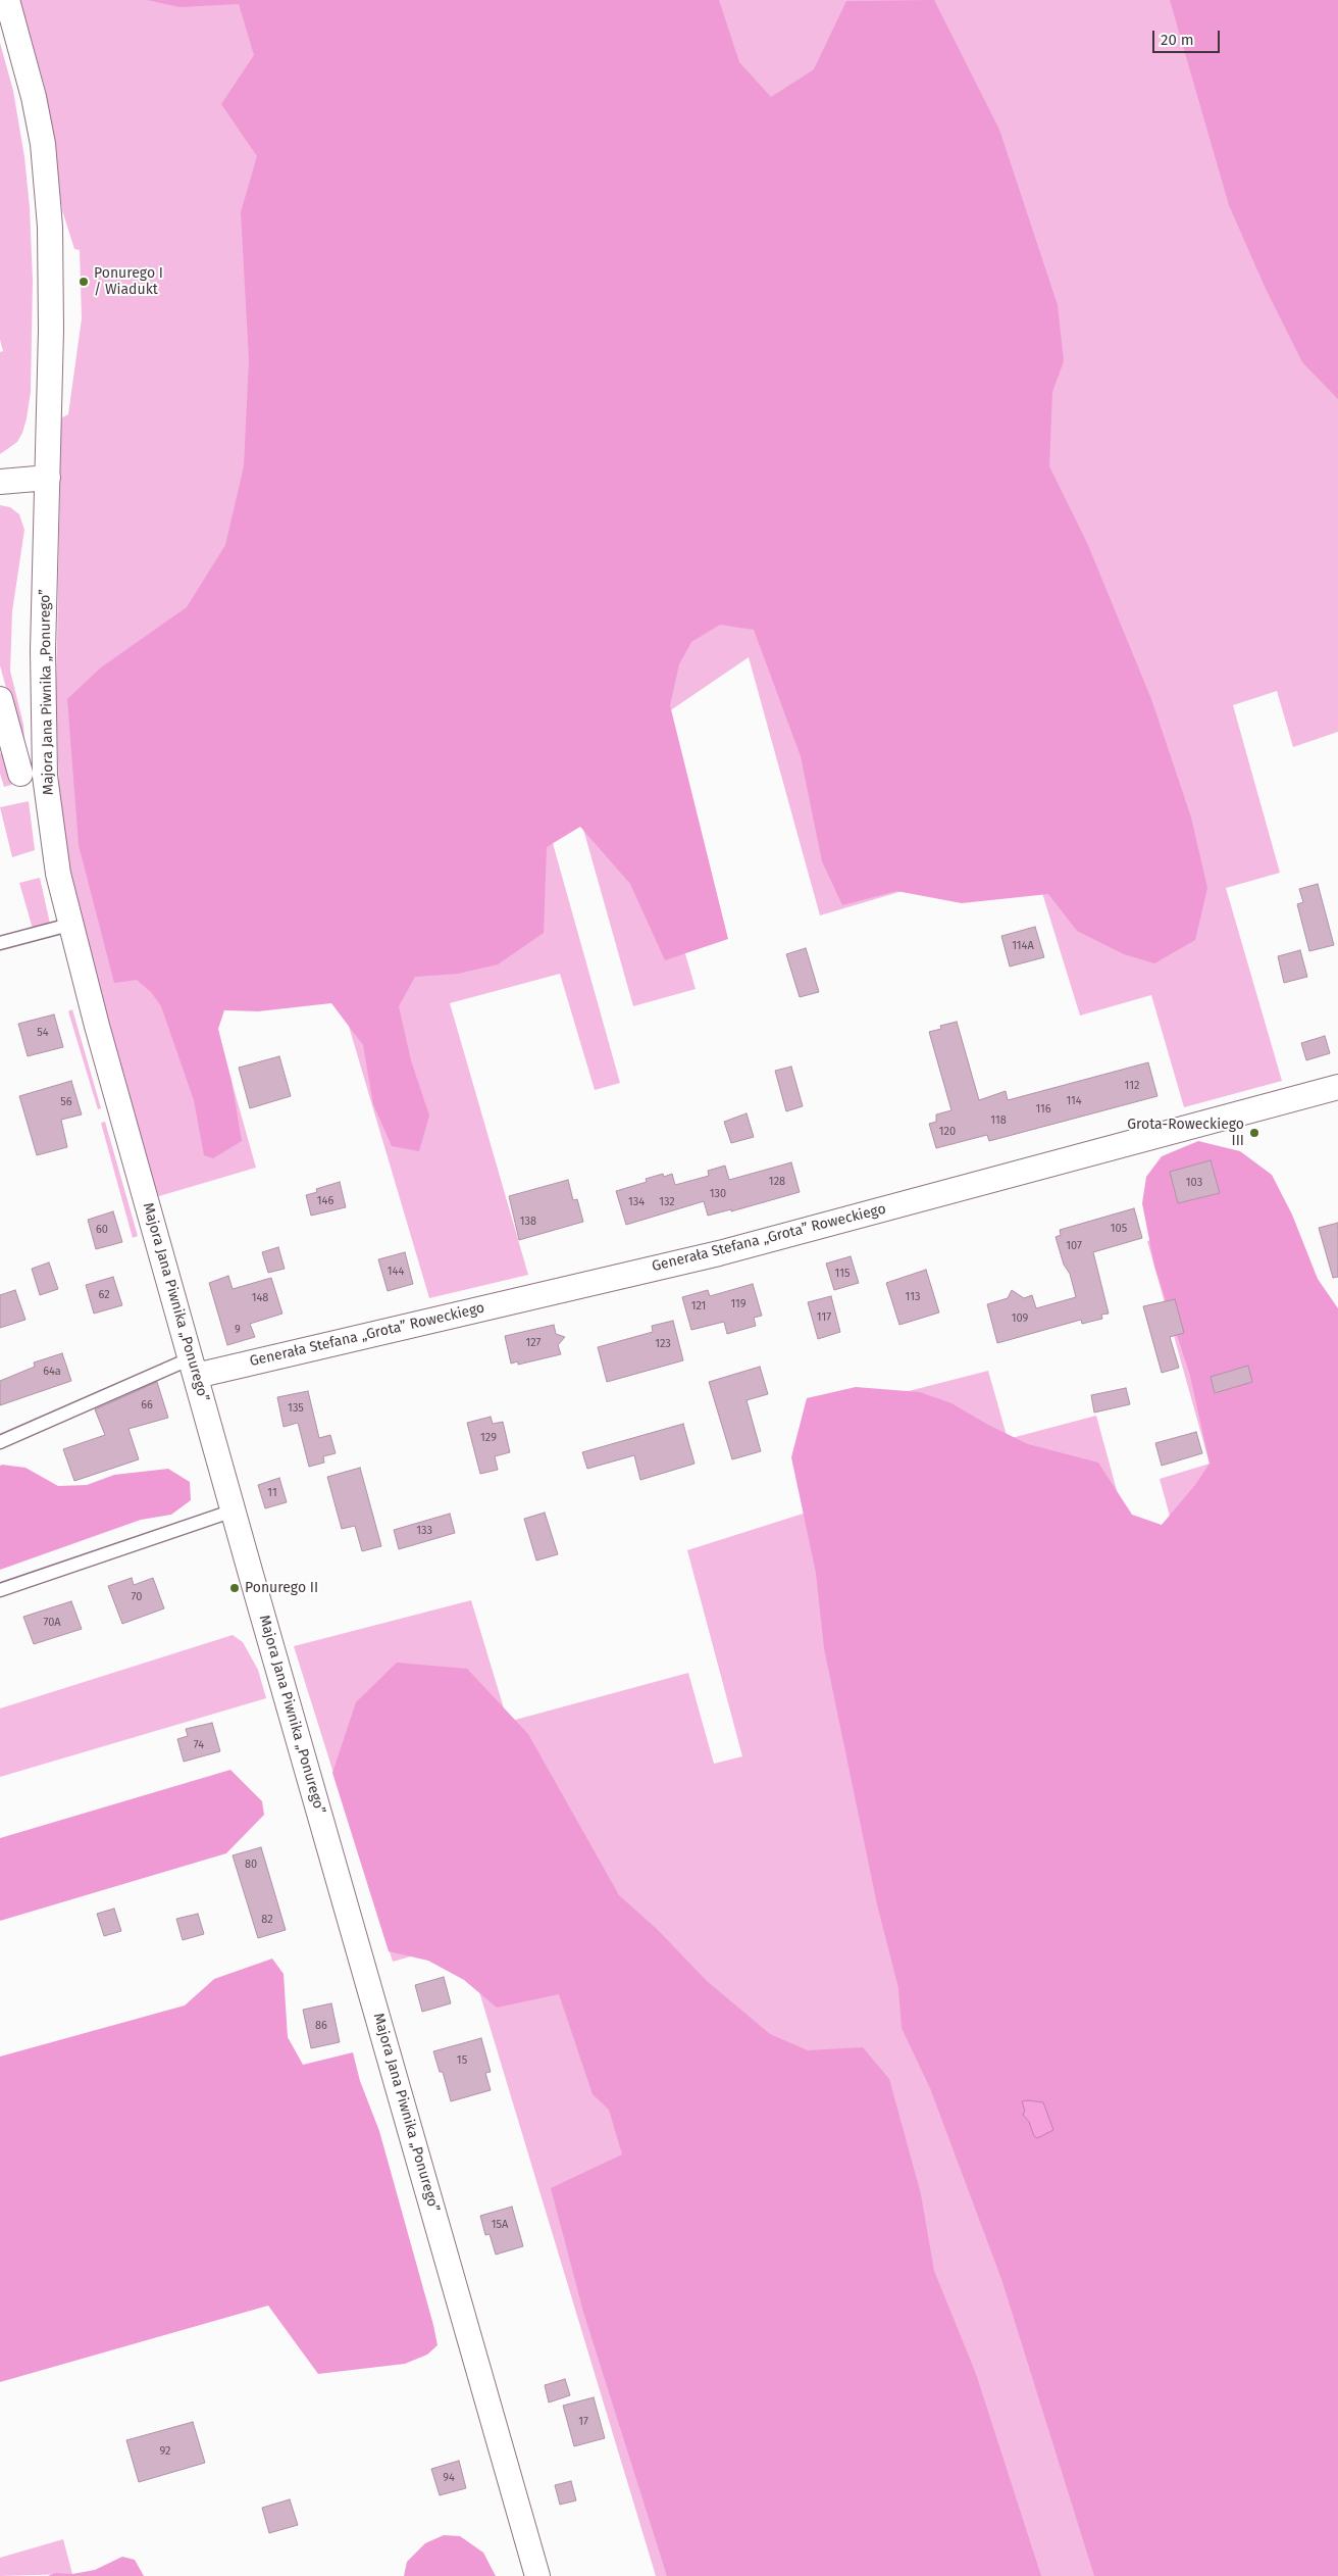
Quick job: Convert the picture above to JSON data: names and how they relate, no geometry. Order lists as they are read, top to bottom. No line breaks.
{"streets":{"street":["Majora Jana Piwnika „Ponurego”","Generała Stefana „Grota” Roweckiego"]},"crossings":[["Majora Jana Piwnika „Ponurego”","Generała Stefana „Grota” Roweckiego"]],"places":["Ponurego I / Wiadukt","Grota-Roweckiego III","Ponurego II"],"house_numbers":["114A","54","112","114","56","116","118","120","128","103","130","146","134","132","138","105","60","107","144","115","62","113","148","119","121","117","109","9","127","123","64a","66","135","129","11","133","70","70A","74","80","82","86","15","15A","17","92","94"],"scale_bar":"20 m"}
